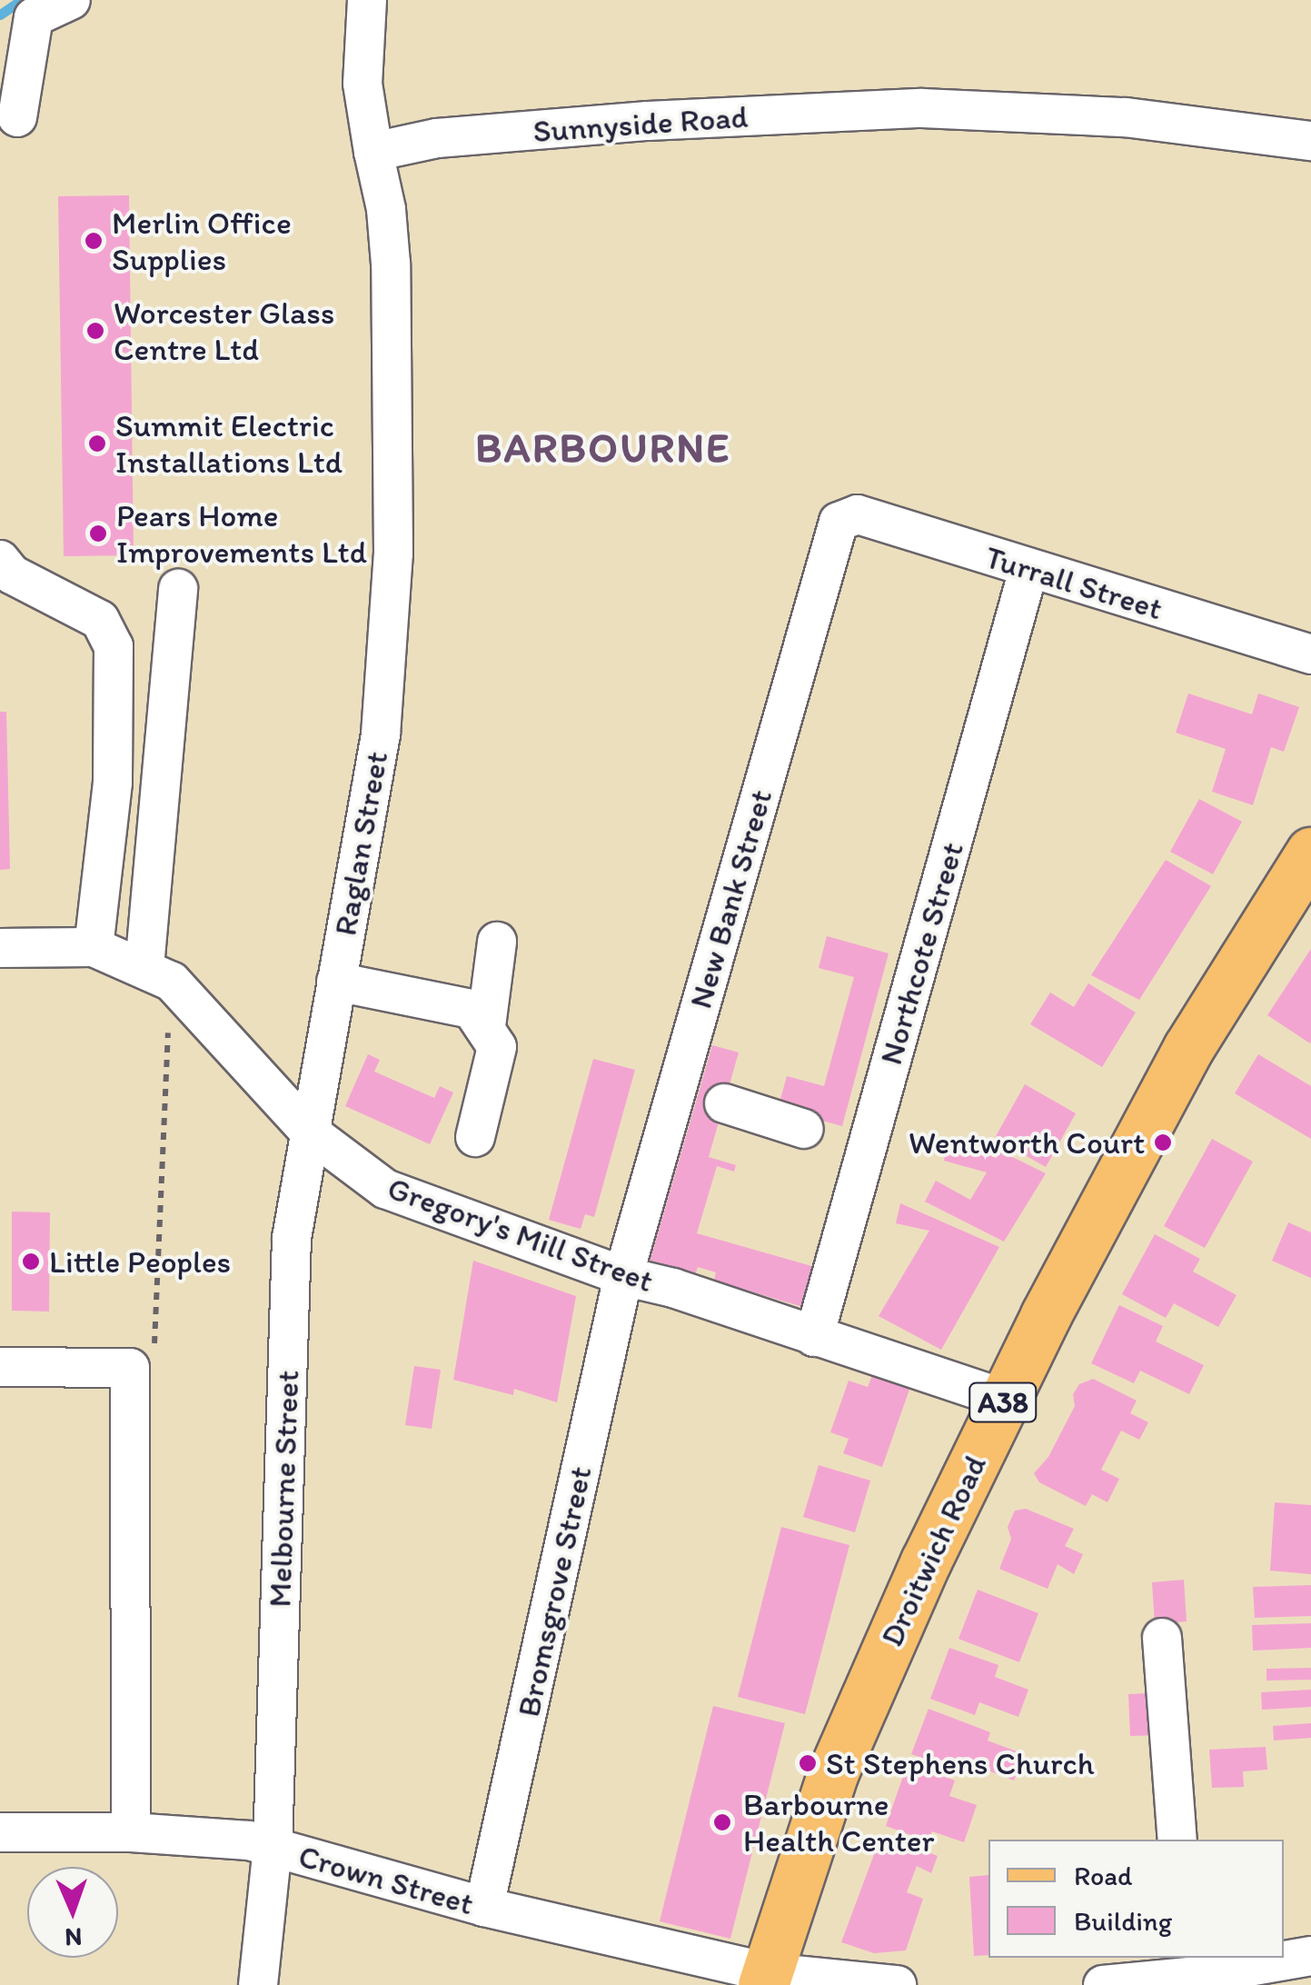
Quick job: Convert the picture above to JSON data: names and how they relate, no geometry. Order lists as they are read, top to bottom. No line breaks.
{"streets":{"main road":["A38","Droitwich Road"],"street":["Sunnyside Road","Turrall Street","Raglan Street","New Bank Street","Northcote Street","Gregory's Mill Street","Melbourne Street","Bromsgrove Street","Crown Street"]},"crossings":[["Sunnyside Road","Raglan Street"],["Turrall Street","New Bank Street"],["Turrall Street","Northcote Street"],["Raglan Street","Gregory's Mill Street"],["Raglan Street","Melbourne Street"],["New Bank Street","Gregory's Mill Street"],["New Bank Street","Bromsgrove Street"],["Northcote Street","Gregory's Mill Street"],["Gregory's Mill Street","Melbourne Street"],["Gregory's Mill Street","Droitwich Road"],["Gregory's Mill Street","Bromsgrove Street"],["Melbourne Street","Crown Street"],["Droitwich Road","Crown Street"],["Bromsgrove Street","Crown Street"]],"districts":["BARBOURNE"],"places":["Merlin Office Supplies","Worcester Glass Centre Ltd","Summit Electric Installations Ltd","Pears Home Improvements Ltd","Wentworth Court","Little Peoples","St Stephens Church","Barbourne Health Center"],"legend":["Road","Building"],"north":"bottom"}
